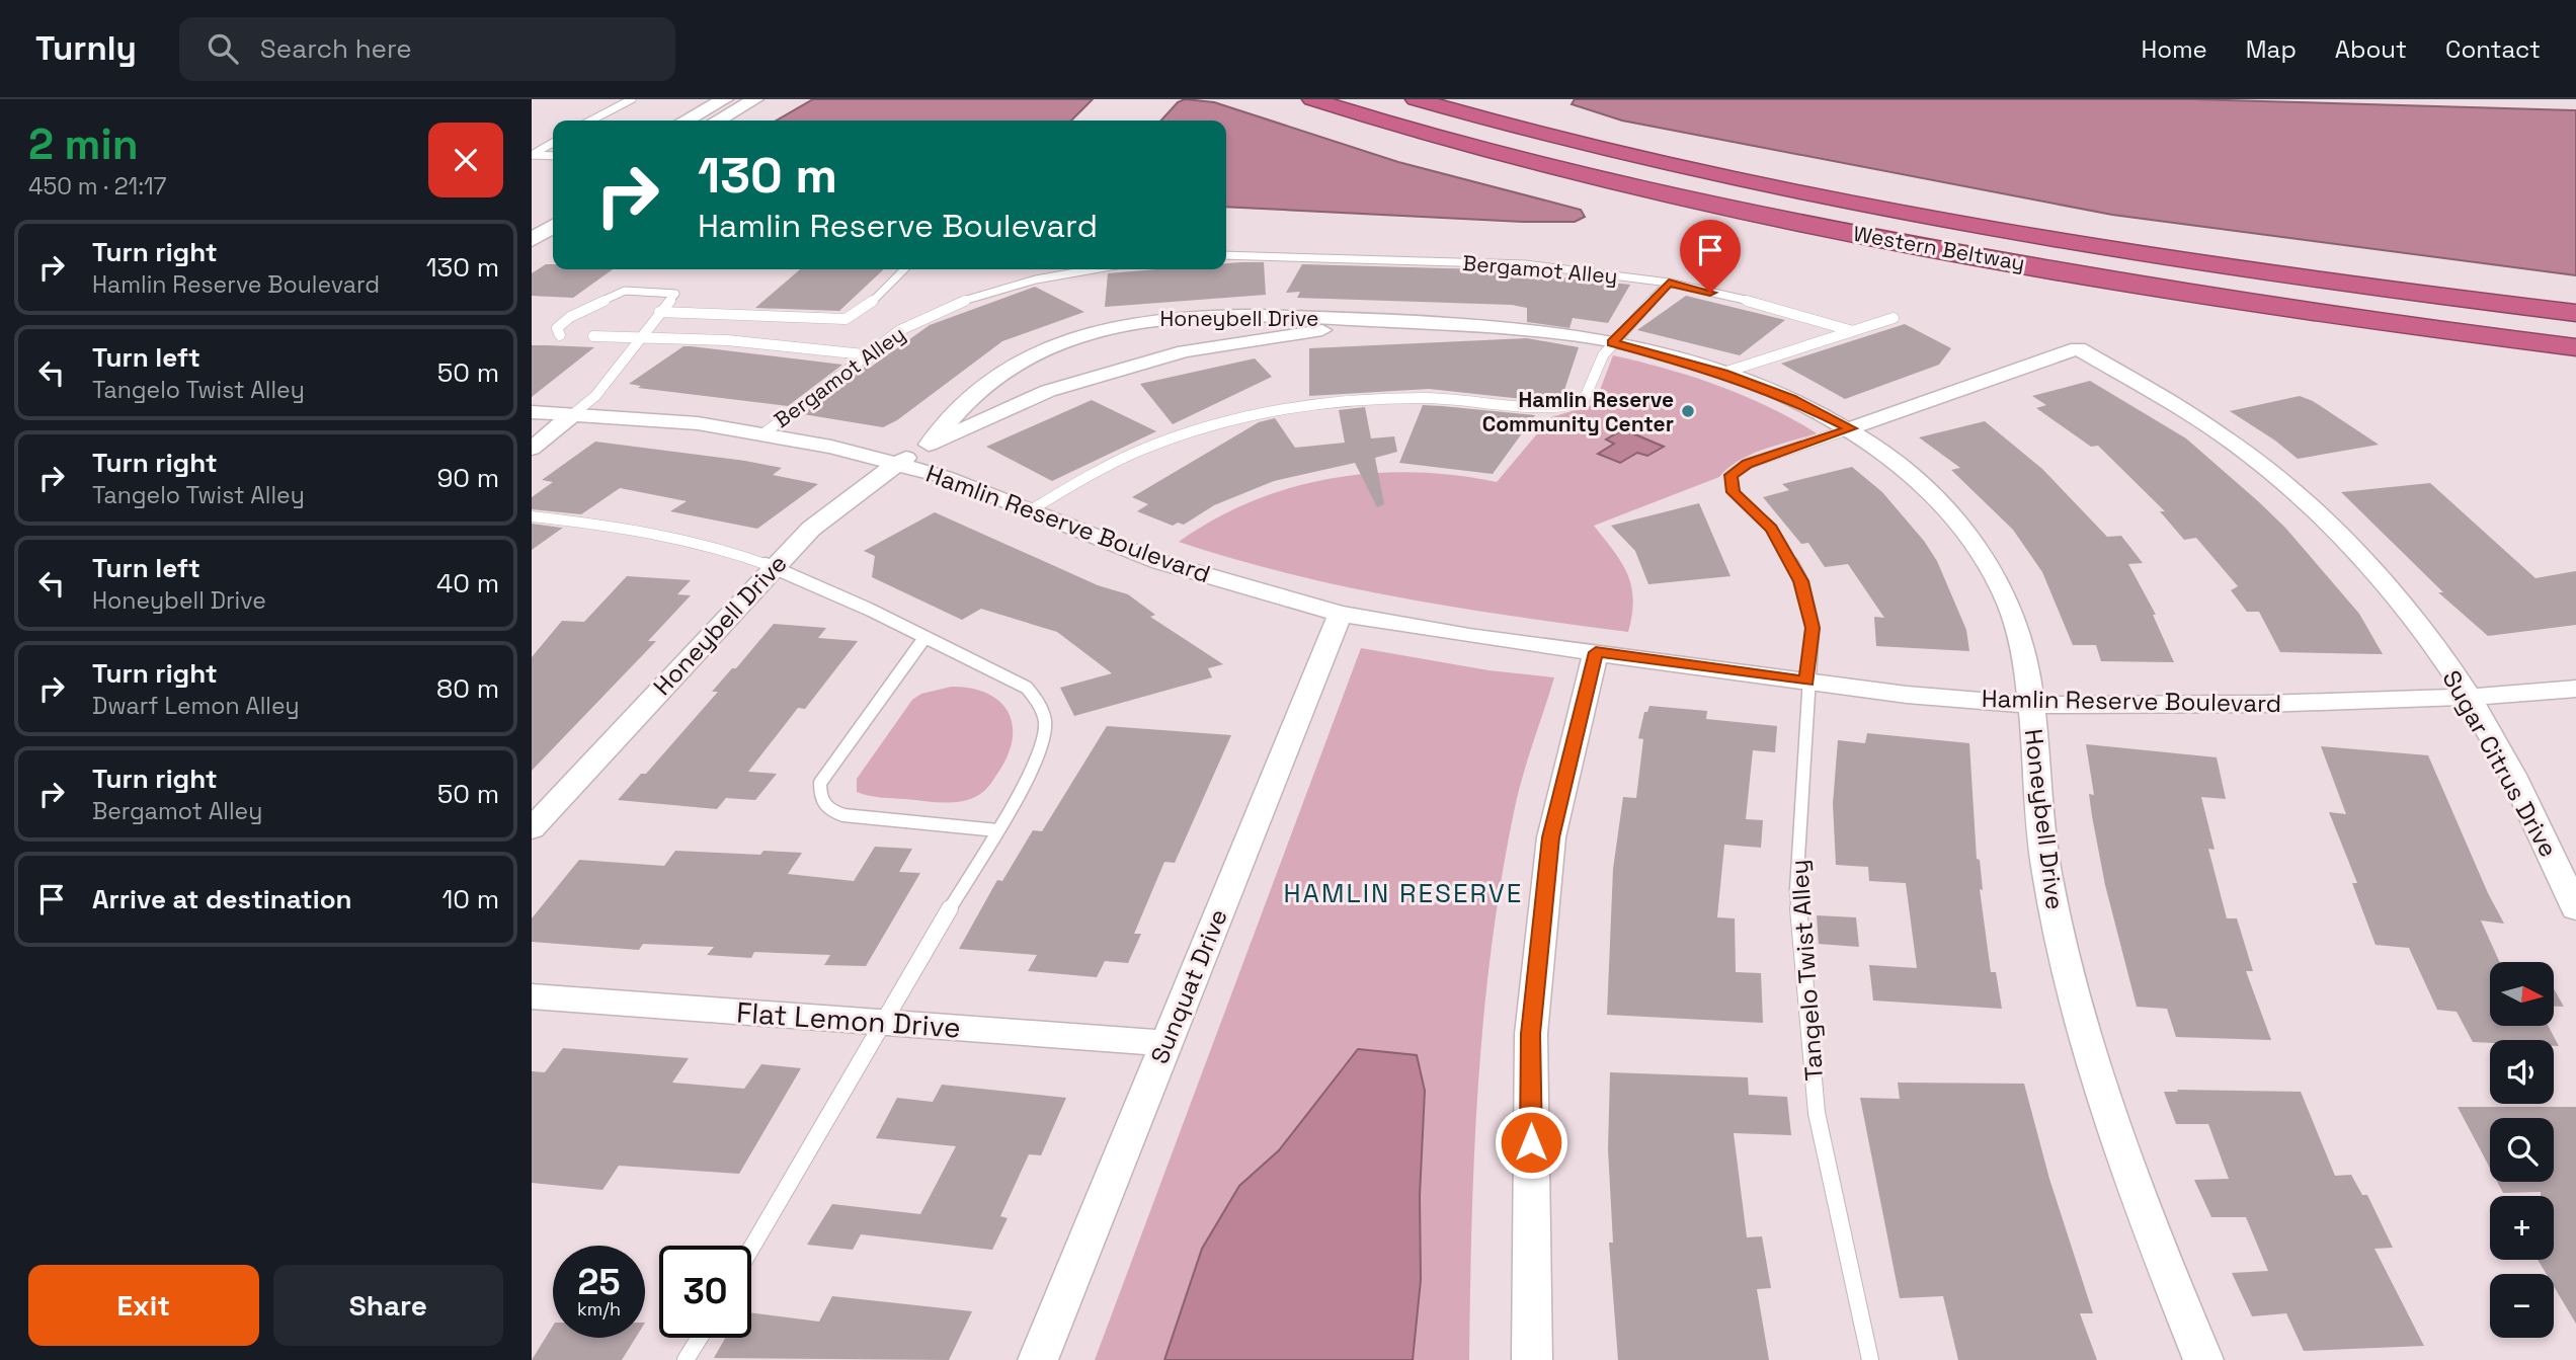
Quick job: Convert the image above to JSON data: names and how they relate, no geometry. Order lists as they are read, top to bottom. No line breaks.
{"streets":{"highway":["Western Beltway"],"street":["Honeybell Drive","Hamlin Reserve Boulevard","Sugar Citrus Drive","Sunquat Drive","Flat Lemon Drive"],"lane":["Bergamot Alley","Tangelo Twist Alley"]},"crossings":[["Bergamot Alley","Hamlin Reserve Boulevard"],["Honeybell Drive","Hamlin Reserve Boulevard"],["Honeybell Drive","Sugar Citrus Drive"],["Honeybell Drive","Tangelo Twist Alley"],["Hamlin Reserve Boulevard","Sugar Citrus Drive"],["Hamlin Reserve Boulevard","Tangelo Twist Alley"],["Hamlin Reserve Boulevard","Sunquat Drive"],["Sugar Citrus Drive","Tangelo Twist Alley"],["Sunquat Drive","Flat Lemon Drive"]],"districts":["HAMLIN RESERVE"],"places":["Hamlin Reserve Community Center"],"north":"right","page":{"header":"Turnly","search":"Search here","nav":["Home","Map","About","Contact"],"heading":["2 min","450 m · 21:17"],"turn":["130 m","Hamlin Reserve Boulevard"],"list":[{"name":"Turn right","note":"Hamlin Reserve Boulevard","value":"130 m"},{"name":"Turn left","note":"Tangelo Twist Alley","value":"50 m"},{"name":"Turn right","note":"Tangelo Twist Alley","value":"90 m"},{"name":"Turn left","note":"Honeybell Drive","value":"40 m"},{"name":"Turn right","note":"Dwarf Lemon Alley","value":"80 m"},{"name":"Turn right","note":"Bergamot Alley","value":"50 m"},{"name":"Arrive at destination","value":"10 m"}],"map_buttons":["+","−"],"speed":"25 km/h","limit":"30","buttons":["Exit","Share"]}}
